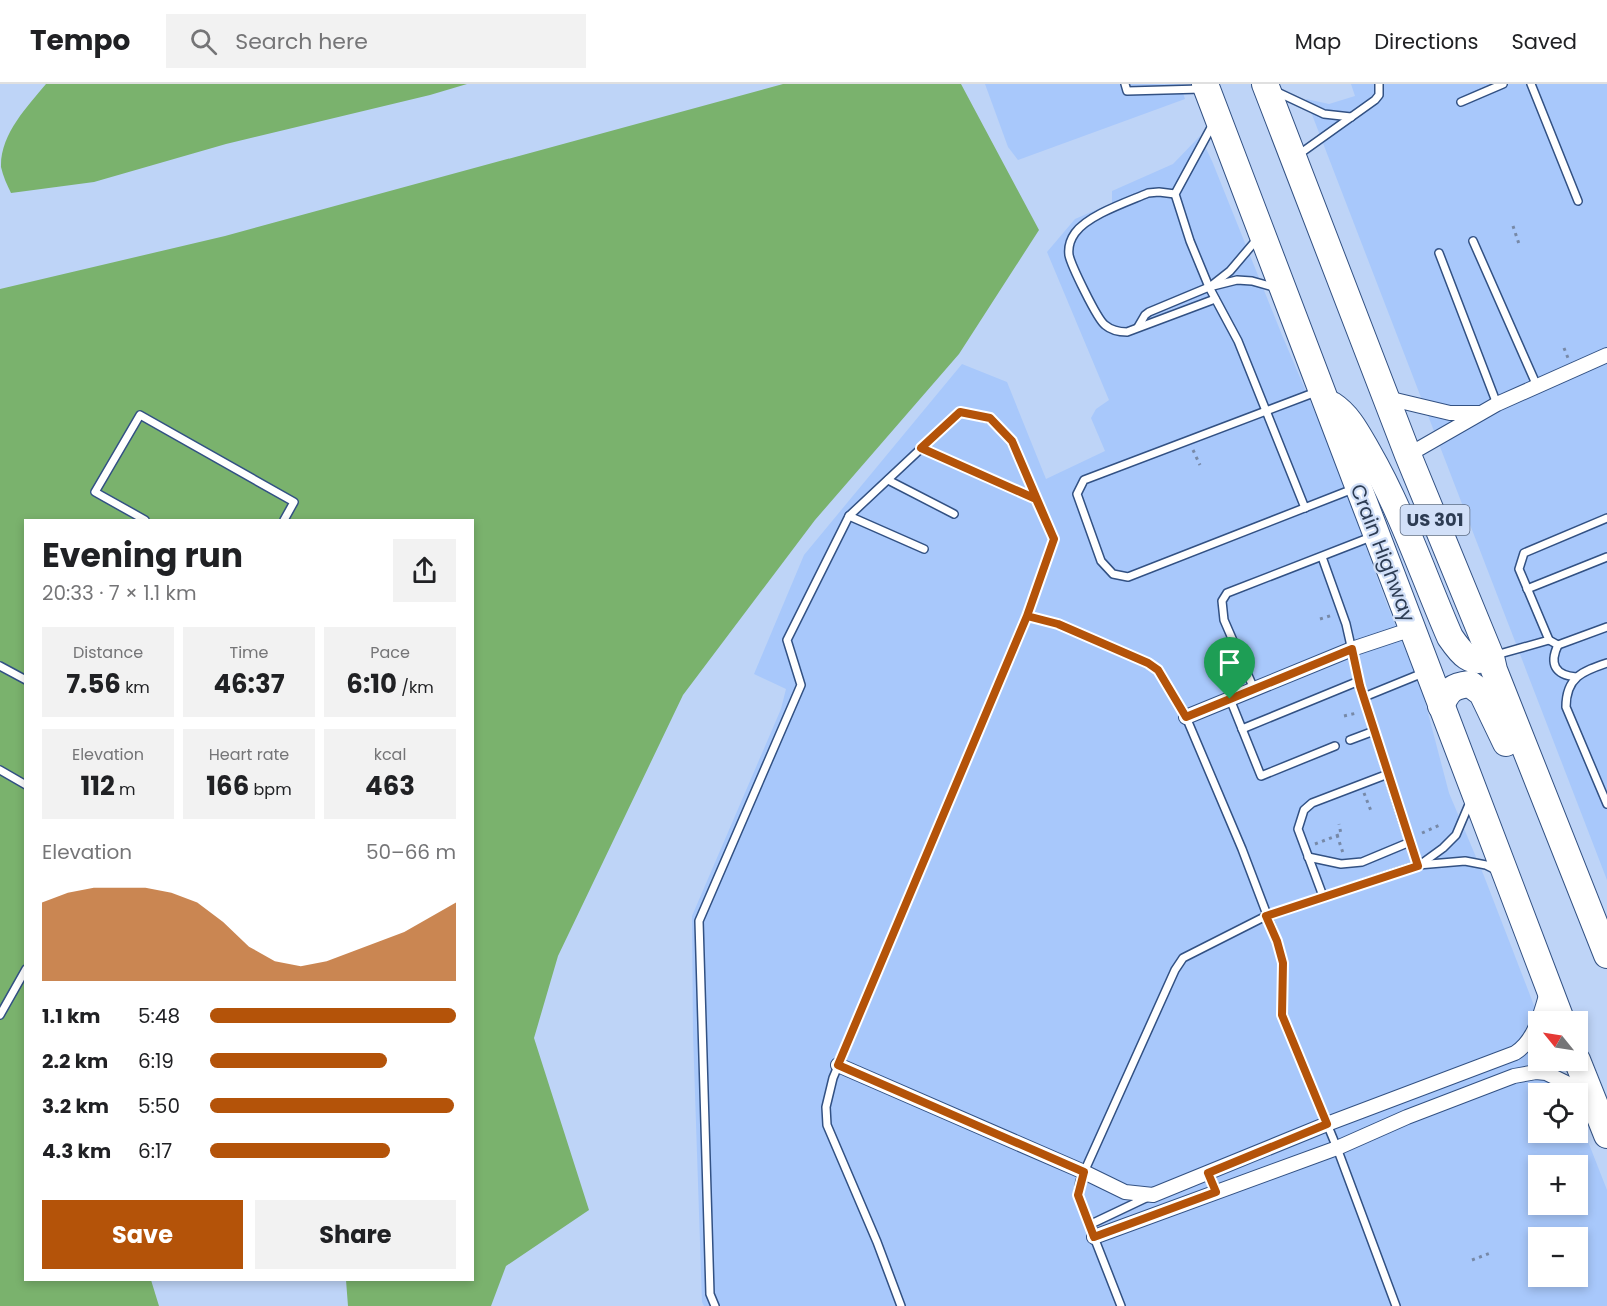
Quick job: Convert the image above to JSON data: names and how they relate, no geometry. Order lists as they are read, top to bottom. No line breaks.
{"streets":{"highway":["US 301","Crain Highway"]},"north":"top left","page":{"header":"Tempo","search":"Search here","nav":["Map","Directions","Saved"],"heading":["Evening run","20:33 · 7 × 1.1 km"],"stats":[["Distance","7.56 km"],["Time","46:37"],["Pace","6:10 /km"],["Elevation","112 m"],["Heart rate","166 bpm"],["kcal","463"]],"chart":["Elevation","50–66 m"],"list":[{"name":"1.1 km","note":"5:48"},{"name":"2.2 km","note":"6:19"},{"name":"3.2 km","note":"5:50"},{"name":"4.3 km","note":"6:17"}],"map_buttons":["+","−"],"buttons":["Save","Share"]}}
